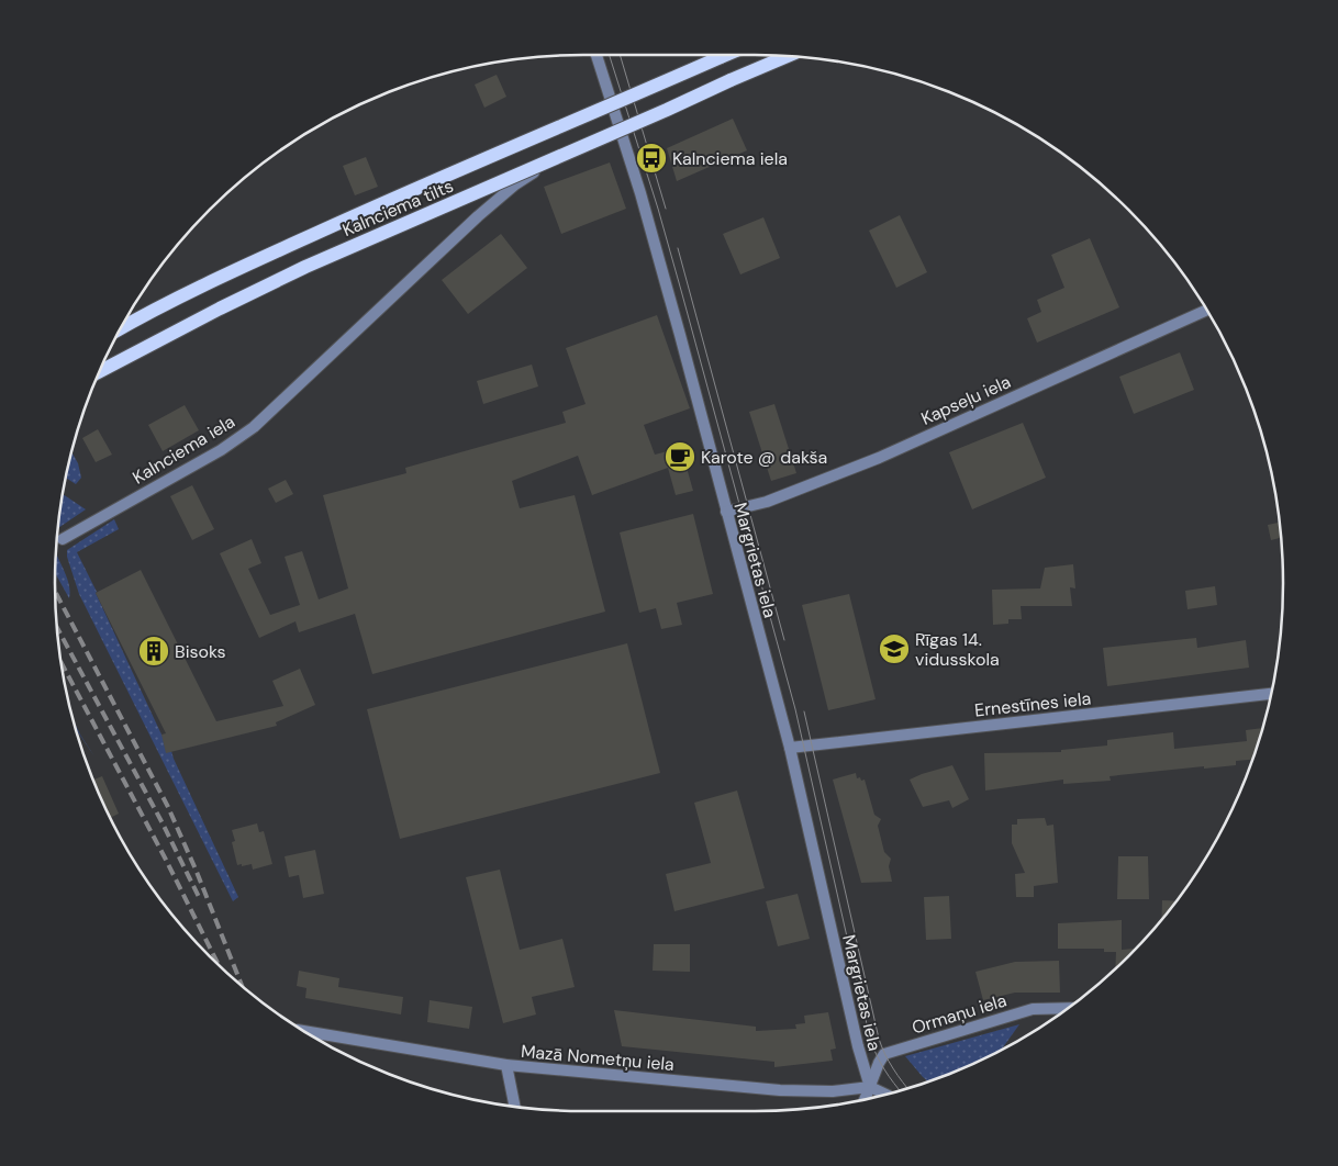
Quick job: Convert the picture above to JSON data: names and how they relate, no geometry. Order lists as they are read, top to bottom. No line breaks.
{"streets":{"main road":["Kalnciema tilts"],"street":["Kapseļu iela","Kalnciema iela","Margrietas iela","Ernestīnes iela","Ormaņu iela","Mazā Nometņu iela"]},"crossings":[["Kapseļu iela","Margrietas iela"],["Kalnciema iela","Margrietas iela"],["Margrietas iela","Ernestīnes iela"],["Margrietas iela","Ormaņu iela"],["Margrietas iela","Mazā Nometņu iela"],["Ormaņu iela","Mazā Nometņu iela"]],"places":{"bus stop":["Kalnciema iela"],"cafe":["Karote @ dakša"],"school or university":["Rīgas 14. vidusskola"],"building":["Bisoks"]}}
